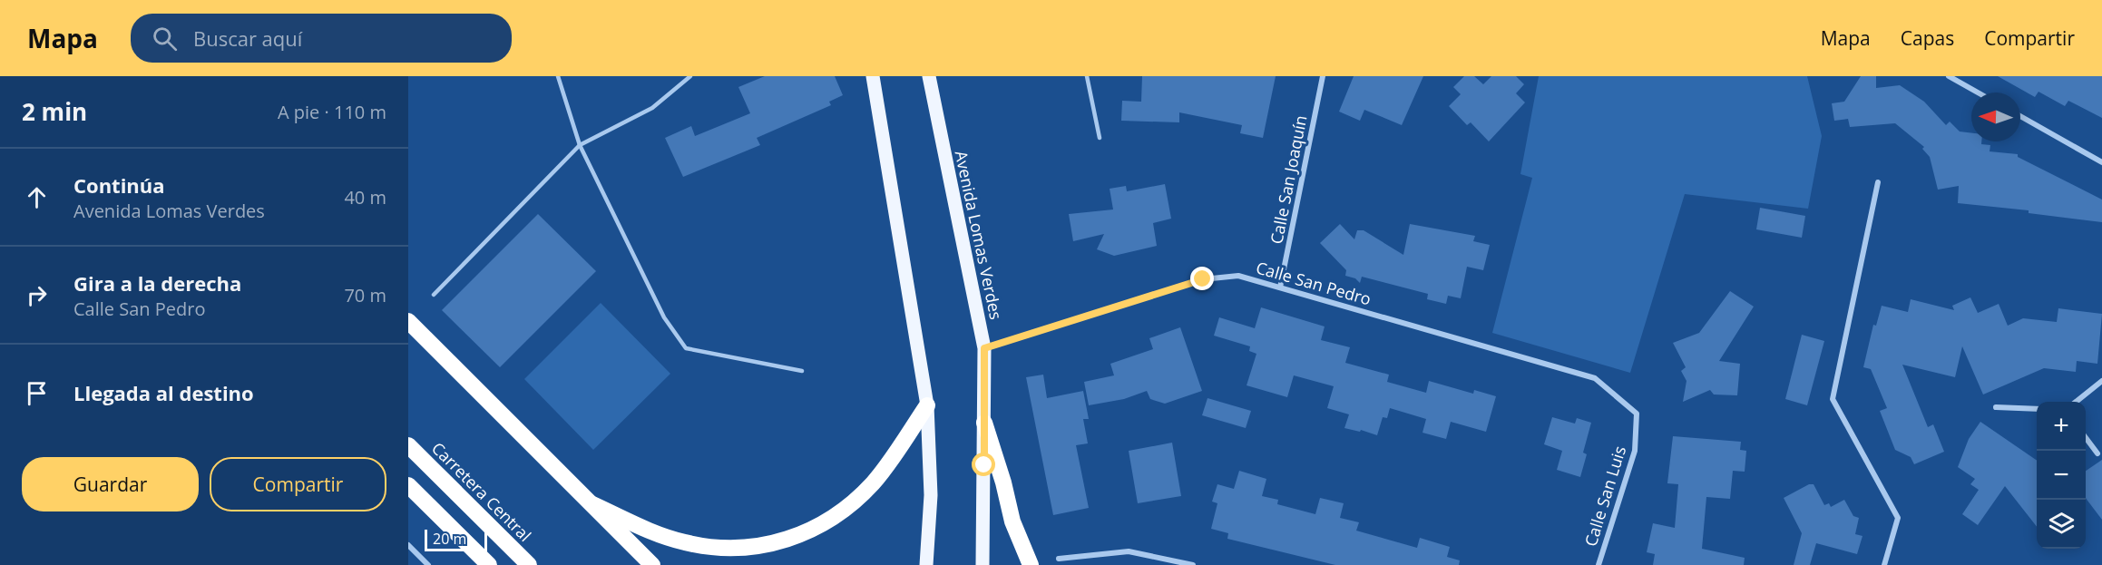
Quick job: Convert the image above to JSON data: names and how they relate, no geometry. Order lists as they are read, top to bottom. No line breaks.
{"streets":{"highway":["Carretera Central"],"main road":["Avenida Lomas Verdes"],"street":["Calle San Joaquín","Calle San Pedro","Calle San Luis"]},"crossings":[["Calle San Joaquín","Calle San Pedro"],["Avenida Lomas Verdes","Calle San Pedro"],["Calle San Pedro","Calle San Luis"]],"scale_bar":"20 m","north":"left","page":{"header":"Mapa","search":"Buscar aquí","nav":["Mapa","Capas","Compartir"],"heading":["2 min","A pie · 110 m"],"list":[["Continúa","Avenida Lomas Verdes","40 m"],["Gira a la derecha","Calle San Pedro","70 m"],"Llegada al destino"],"map_buttons":["+","−"],"buttons":["Guardar","Compartir"],"scale":"20 m"}}
